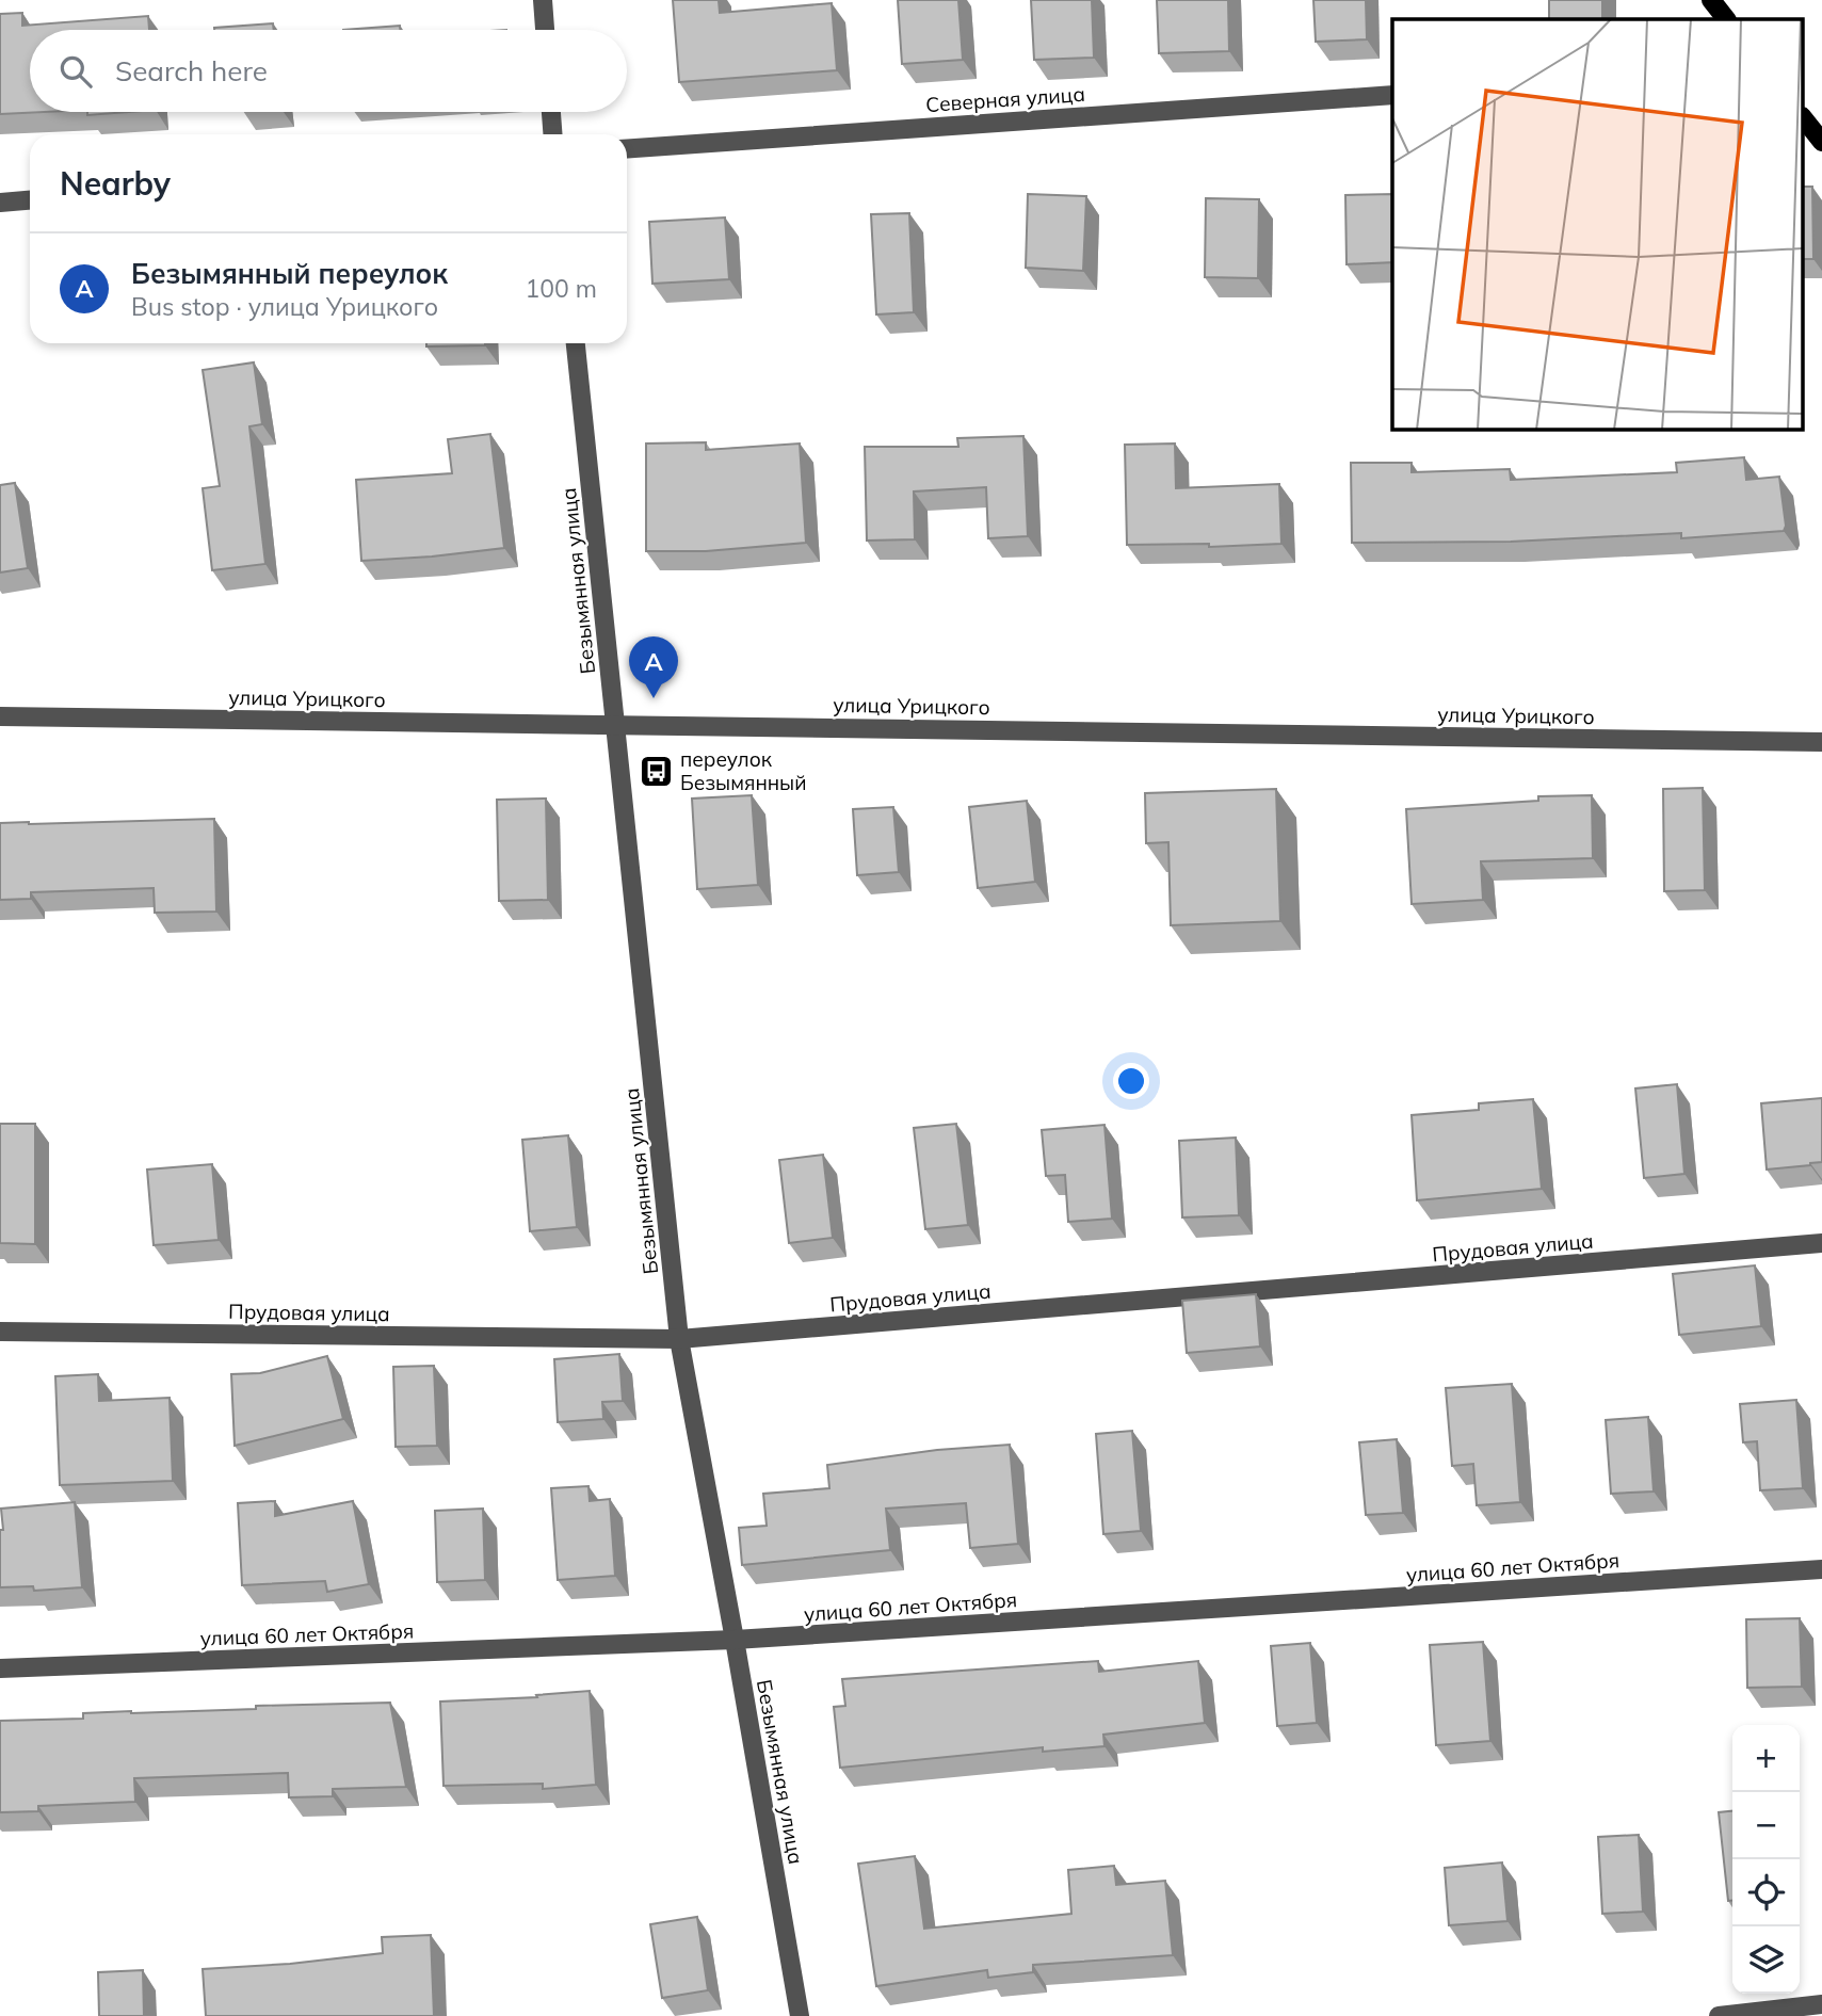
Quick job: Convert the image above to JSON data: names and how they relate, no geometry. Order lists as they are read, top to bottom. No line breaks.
{"streets":{"street":["Северная улица","Безымянная улица","улица Урицкого","Прудовая улица","улица 60 лет Октября"]},"crossings":[["Безымянная улица","улица Урицкого"],["Безымянная улица","Прудовая улица"],["Безымянная улица","улица 60 лет Октября"]],"places":{"bus stop":["переулок Безымянный"]},"page":{"search":"Search here","heading":"Nearby","list":[{"mark":"A","name":"Безымянный переулок","note":"Bus stop · улица Урицкого","value":"100 m"}],"pins":"A","map_buttons":["+","−"]}}
